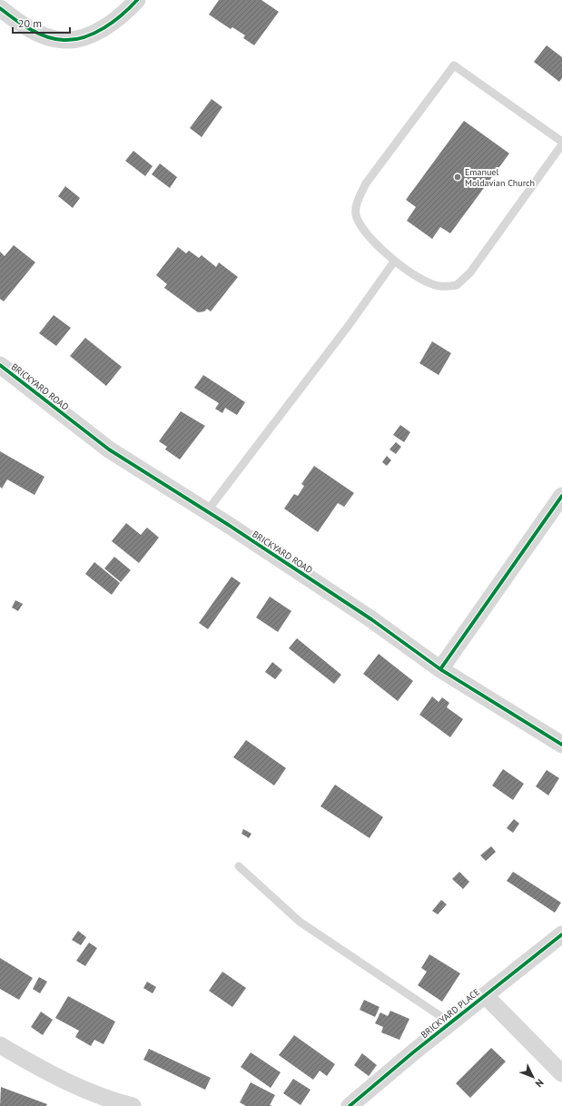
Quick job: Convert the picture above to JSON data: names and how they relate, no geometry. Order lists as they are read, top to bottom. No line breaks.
{"streets":{"street":["BRICKYARD ROAD","BRICKYARD PLACE"]},"places":["Emanuel Moldavian Church"],"scale_bar":"20 m","north":"bottom right"}
